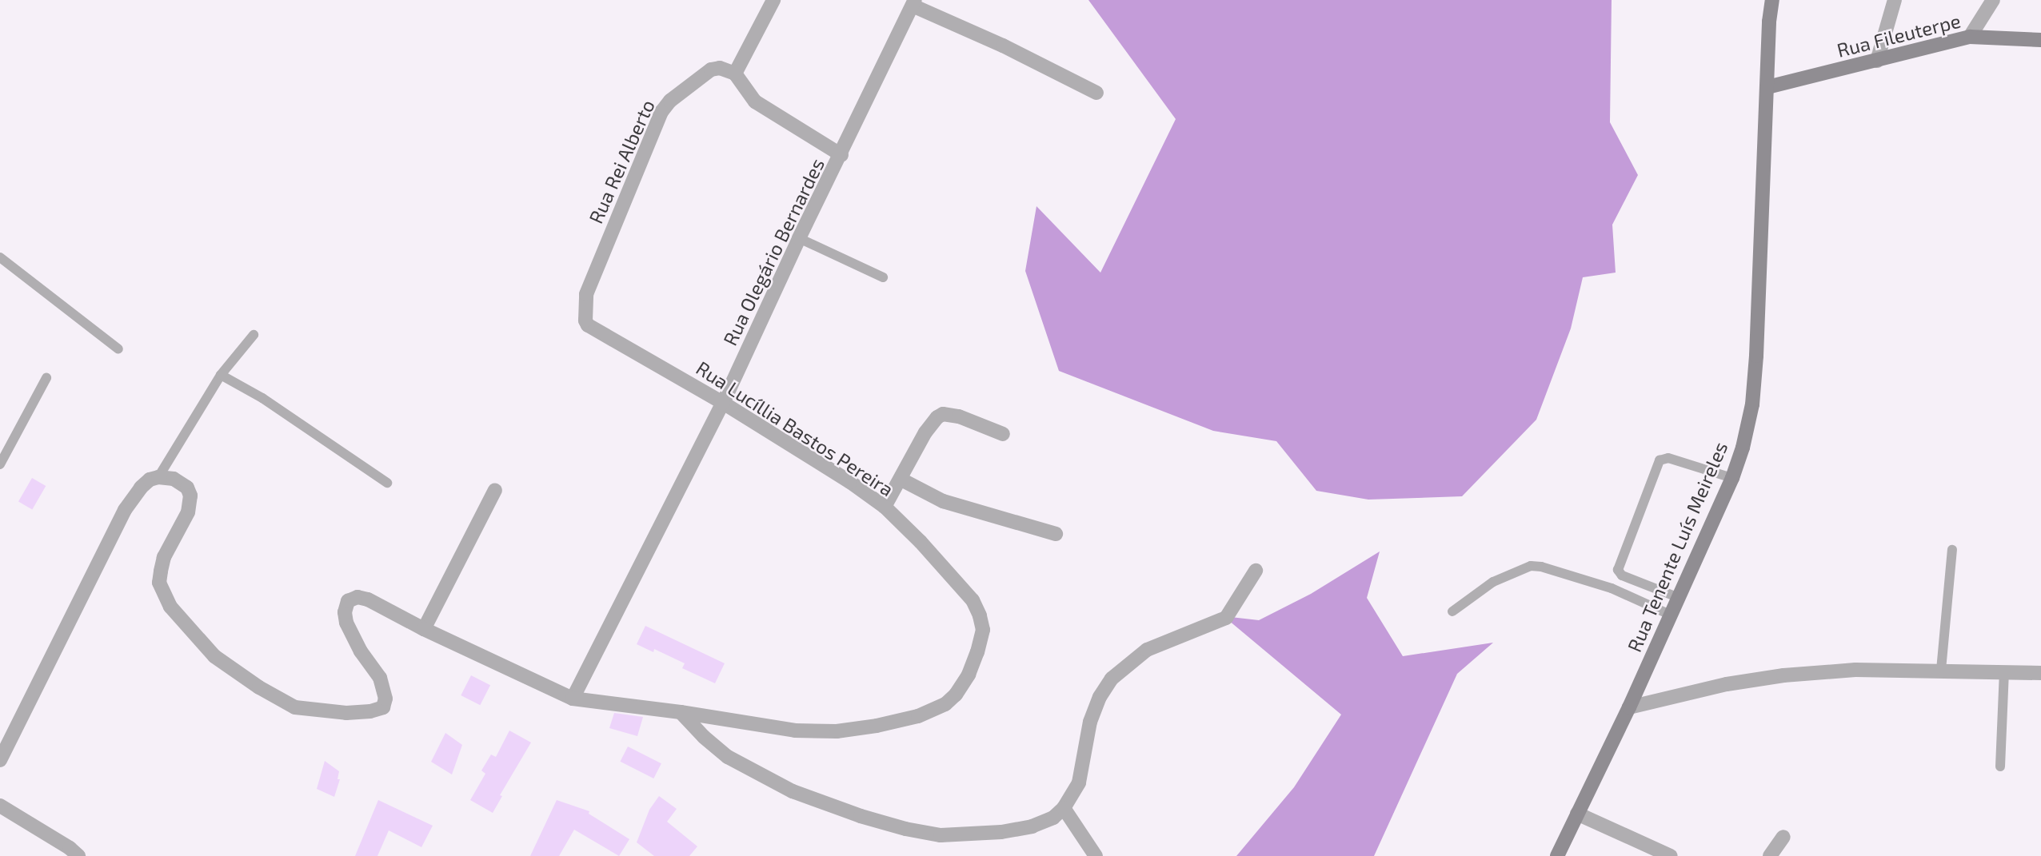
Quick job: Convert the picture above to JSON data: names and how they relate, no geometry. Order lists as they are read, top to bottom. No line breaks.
{"streets":{"main road":["Rua Fileuterpe","Rua Tenente Luís Meireles"],"street":["Rua Rei Alberto","Rua Olegário Bernardes","Rua Lucíllia Bastos Pereira"]},"crossings":[["Rua Fileuterpe","Rua Tenente Luís Meireles"],["Rua Rei Alberto","Rua Lucíllia Bastos Pereira"],["Rua Olegário Bernardes","Rua Lucíllia Bastos Pereira"]]}
